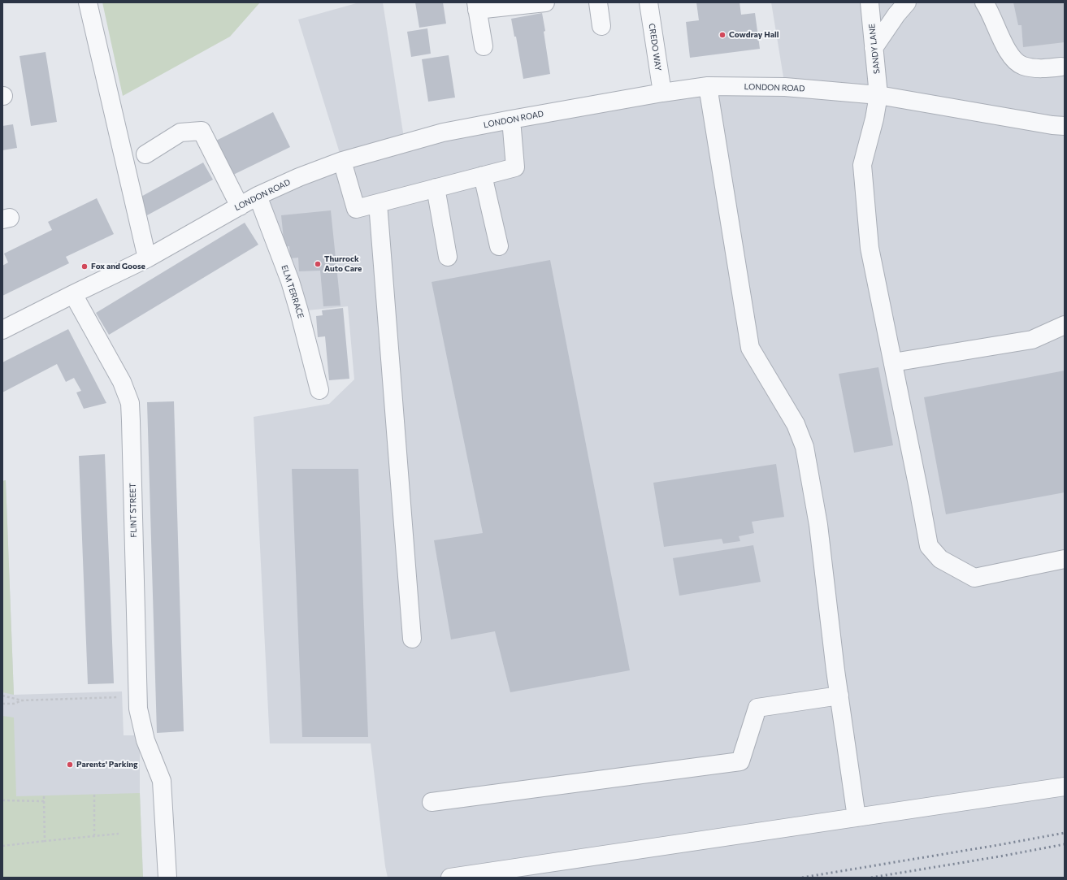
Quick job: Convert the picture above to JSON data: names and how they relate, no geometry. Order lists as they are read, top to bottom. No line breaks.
{"streets":{"street":["CREDO WAY","SANDY LANE","LONDON ROAD","ELM TERRACE","FLINT STREET"]},"crossings":[["CREDO WAY","LONDON ROAD"],["SANDY LANE","LONDON ROAD"],["LONDON ROAD","ELM TERRACE"],["LONDON ROAD","FLINT STREET"]],"places":["Cowdray Hall","Thurrock Auto Care","Fox and Goose","Parents' Parking"]}
